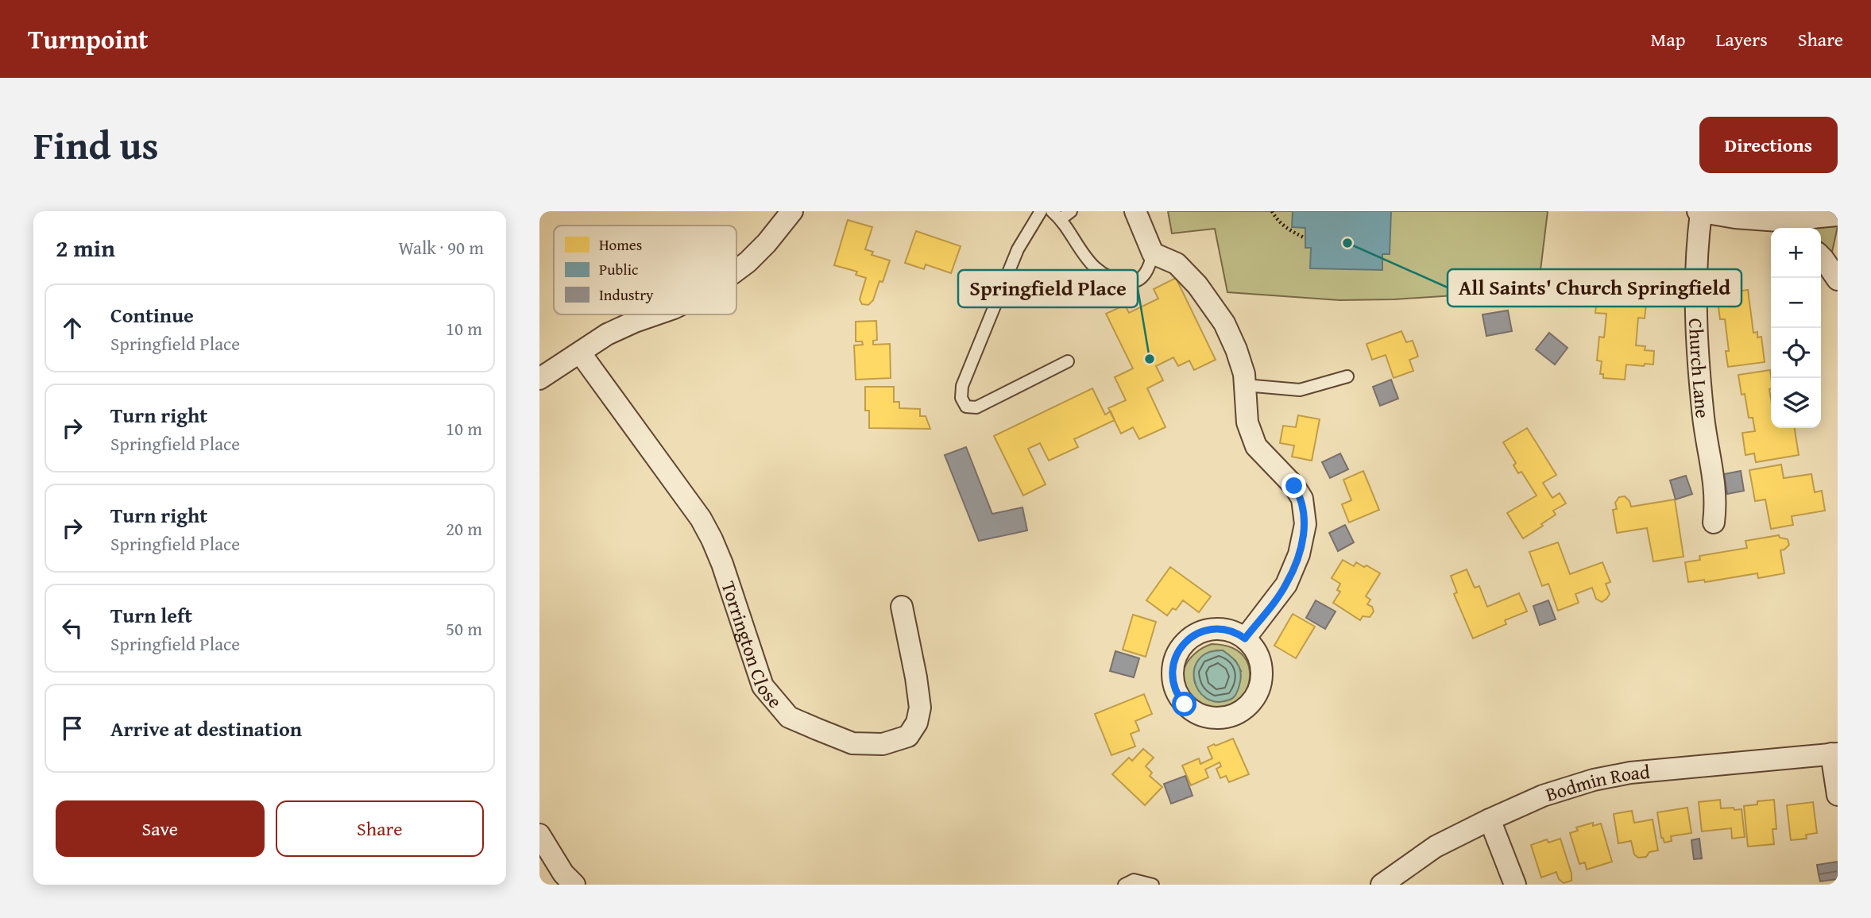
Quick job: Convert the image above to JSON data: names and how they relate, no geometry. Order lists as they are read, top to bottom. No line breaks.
{"streets":{"street":["Church Lane","Torrington Close","Bodmin Road"]},"places":["All Saints' Church Springfield","Springfield Place"],"legend":["Homes","Public","Industry"],"page":{"header":"Turnpoint","nav":["Map","Layers","Share"],"title":"Find us","buttons":["Directions",["Save","Share"]],"heading":["2 min","Walk · 90 m"],"map_buttons":["+","−"],"list":[["Continue","Springfield Place","10 m"],["Turn right","Springfield Place","10 m"],["Turn right","Springfield Place","20 m"],["Turn left","Springfield Place","50 m"],"Arrive at destination"]}}
